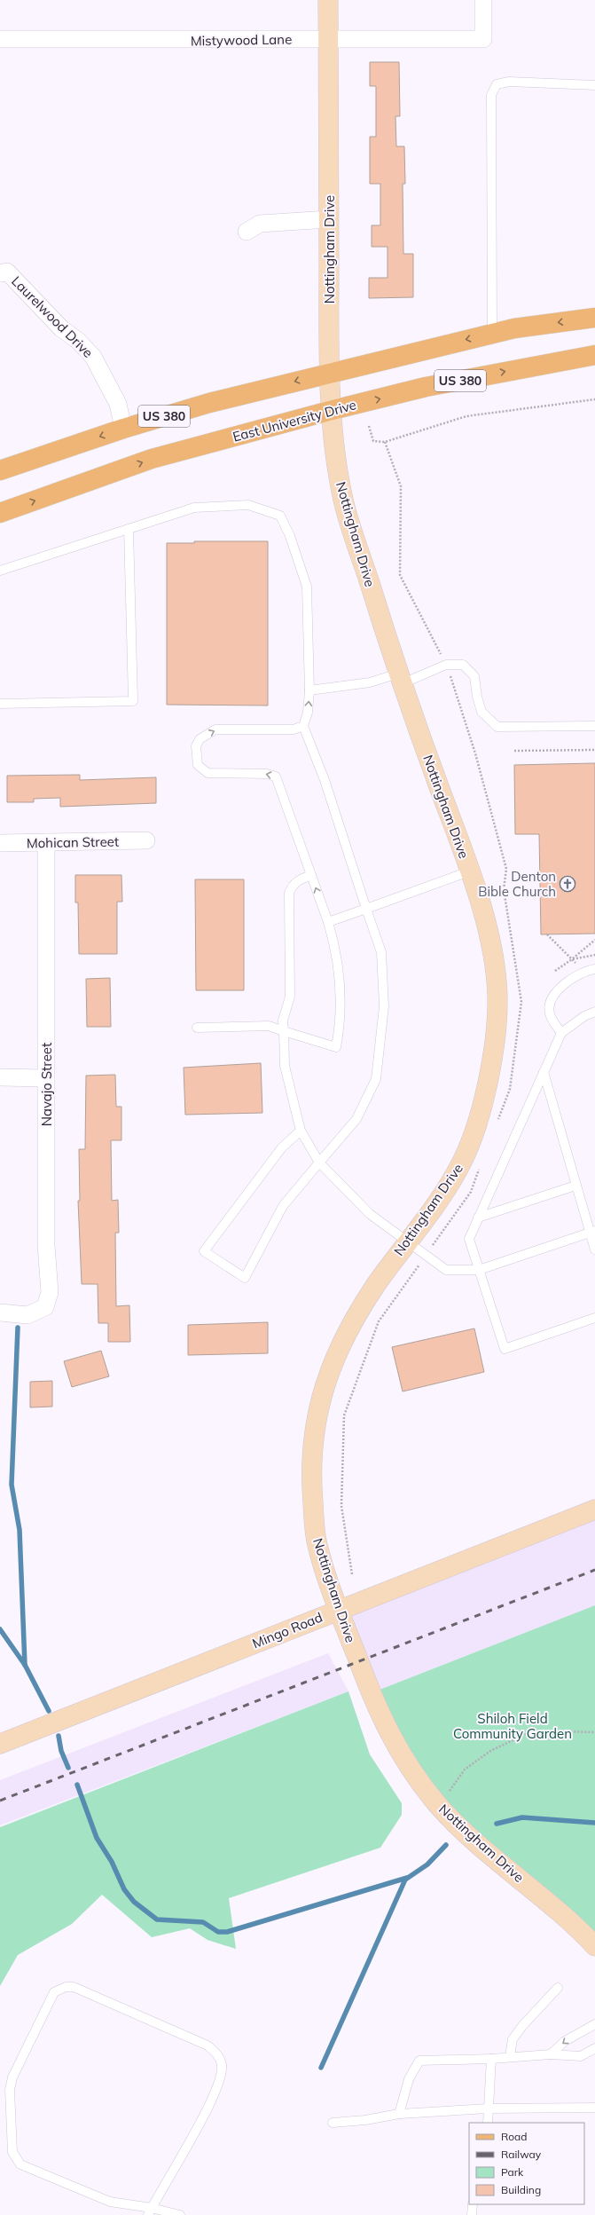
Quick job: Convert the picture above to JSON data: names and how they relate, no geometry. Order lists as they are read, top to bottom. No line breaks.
{"streets":{"main road":["US 380","East University Drive"],"street":["Mistywood Lane","Nottingham Drive","Laurelwood Drive","Mohican Street","Navajo Street","Mingo Road"]},"crossings":[["Mistywood Lane","Nottingham Drive"],["Nottingham Drive","US 380"],["Nottingham Drive","East University Drive"],["Nottingham Drive","Mingo Road"],["Laurelwood Drive","US 380"],["Mohican Street","Navajo Street"]],"parks":["Shiloh Field Community Garden"],"places":{"church":["Denton Bible Church"]},"legend":["Road","Railway","Park","Building"]}
